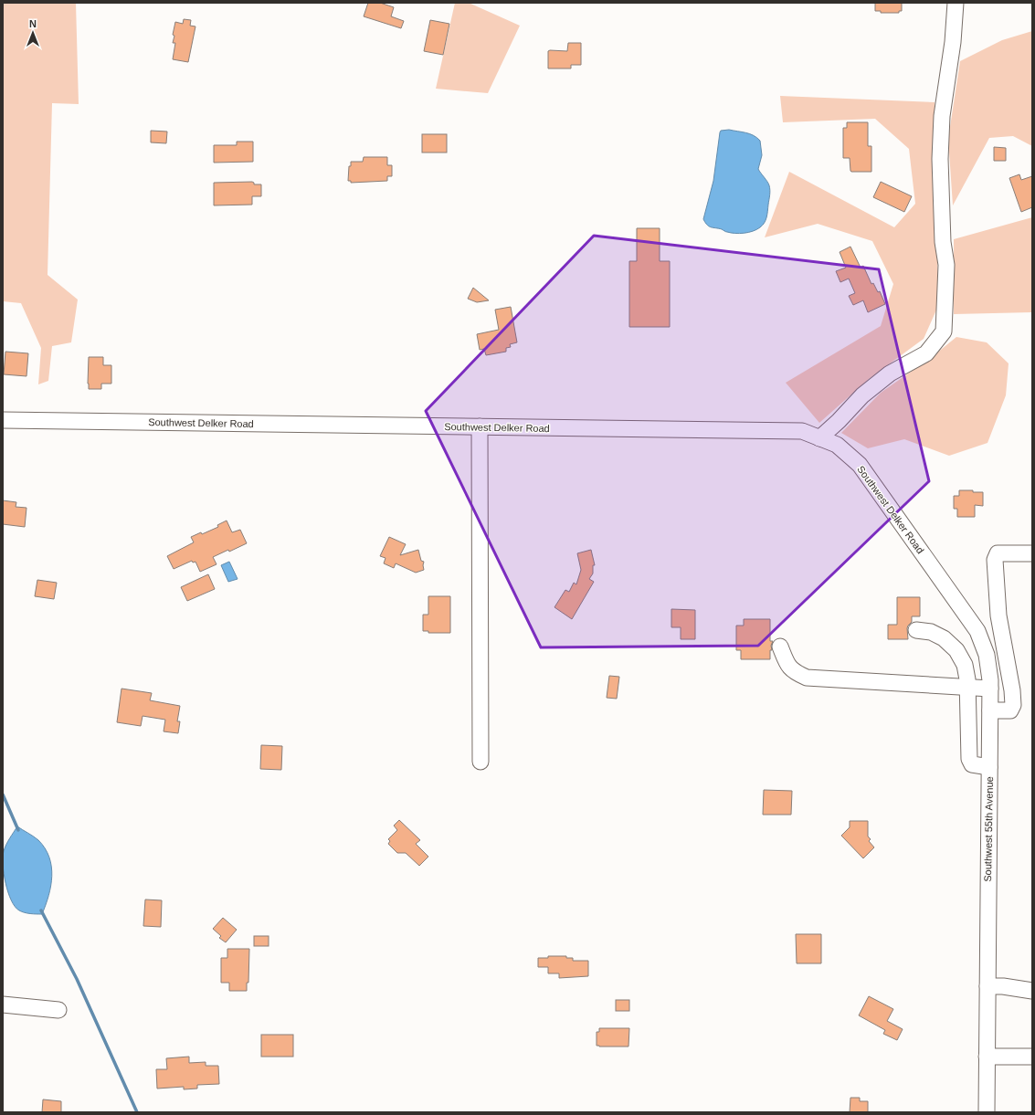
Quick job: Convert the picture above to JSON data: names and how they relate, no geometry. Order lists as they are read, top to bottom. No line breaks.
{"streets":{"street":["Southwest Delker Road","Southwest 55th Avenue"]},"crossings":[["Southwest Delker Road","Southwest 55th Avenue"]],"north":"top"}
